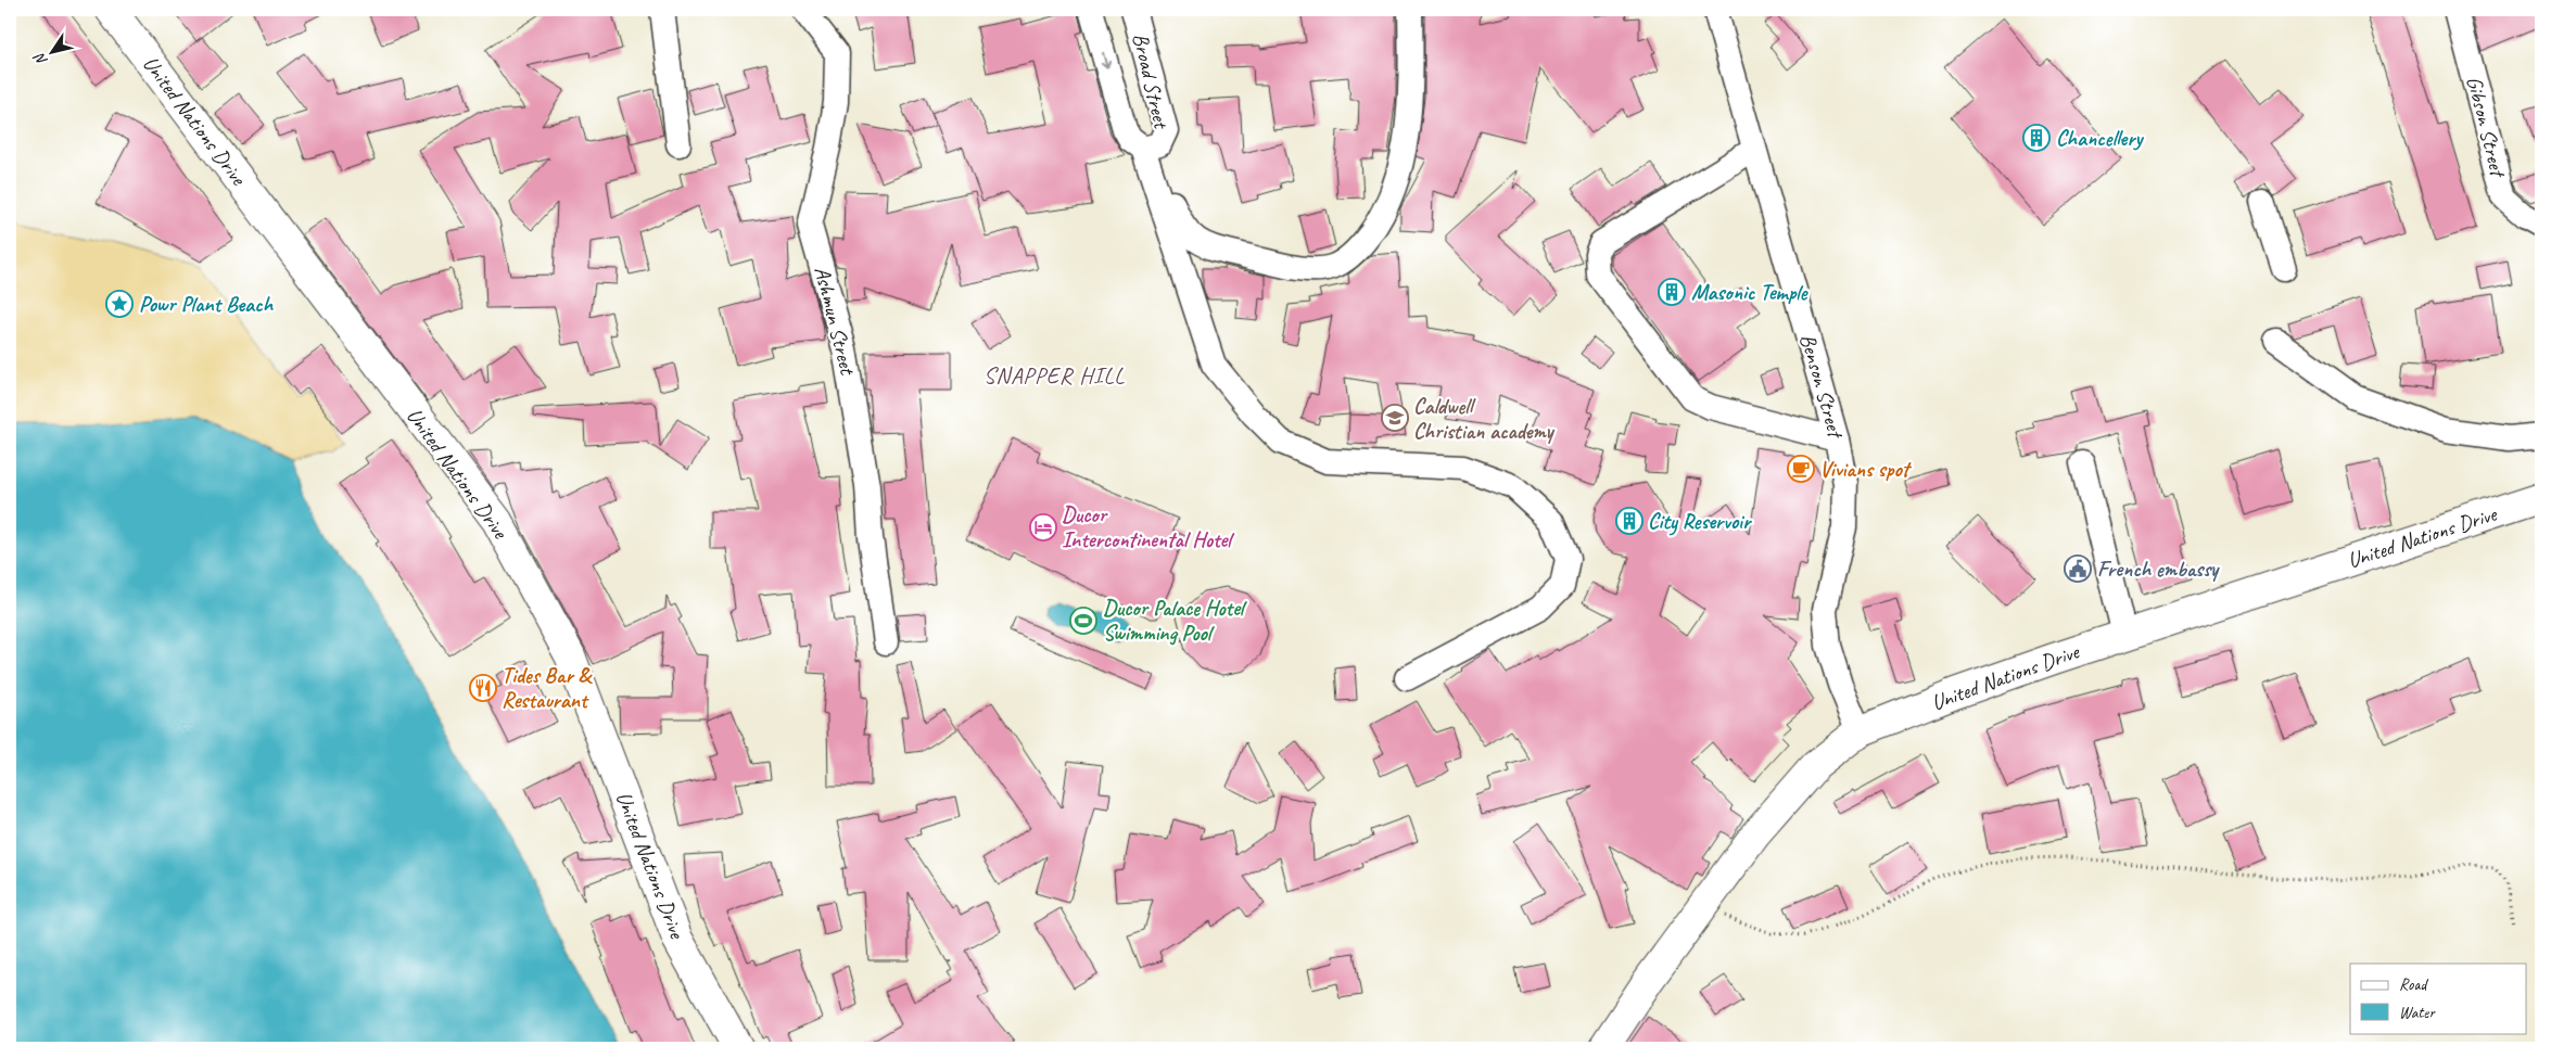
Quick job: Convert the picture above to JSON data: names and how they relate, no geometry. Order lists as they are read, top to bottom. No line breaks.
{"streets":{"main road":["United Nations Drive"],"street":["Broad Street","Gibson Street","Ashmun Street","Benson Street"]},"crossings":[["United Nations Drive","Benson Street"]],"one_way":["Broad Street"],"districts":["SNAPPER HILL"],"places":{"building":["Chancellery","Masonic Temple","City Reservoir"],"place":["Powr Plant Beach"],"school or university":["Caldwell Christian academy"],"cafe":["Vivians spot"],"hotel":["Ducor Intercontinental Hotel"],"public building":["French embassy"],"sports":["Ducor Palace Hotel Swimming Pool"],"restaurant":["Tides Bar & Restaurant"]},"legend":["Road","Water"],"north":"bottom left"}
